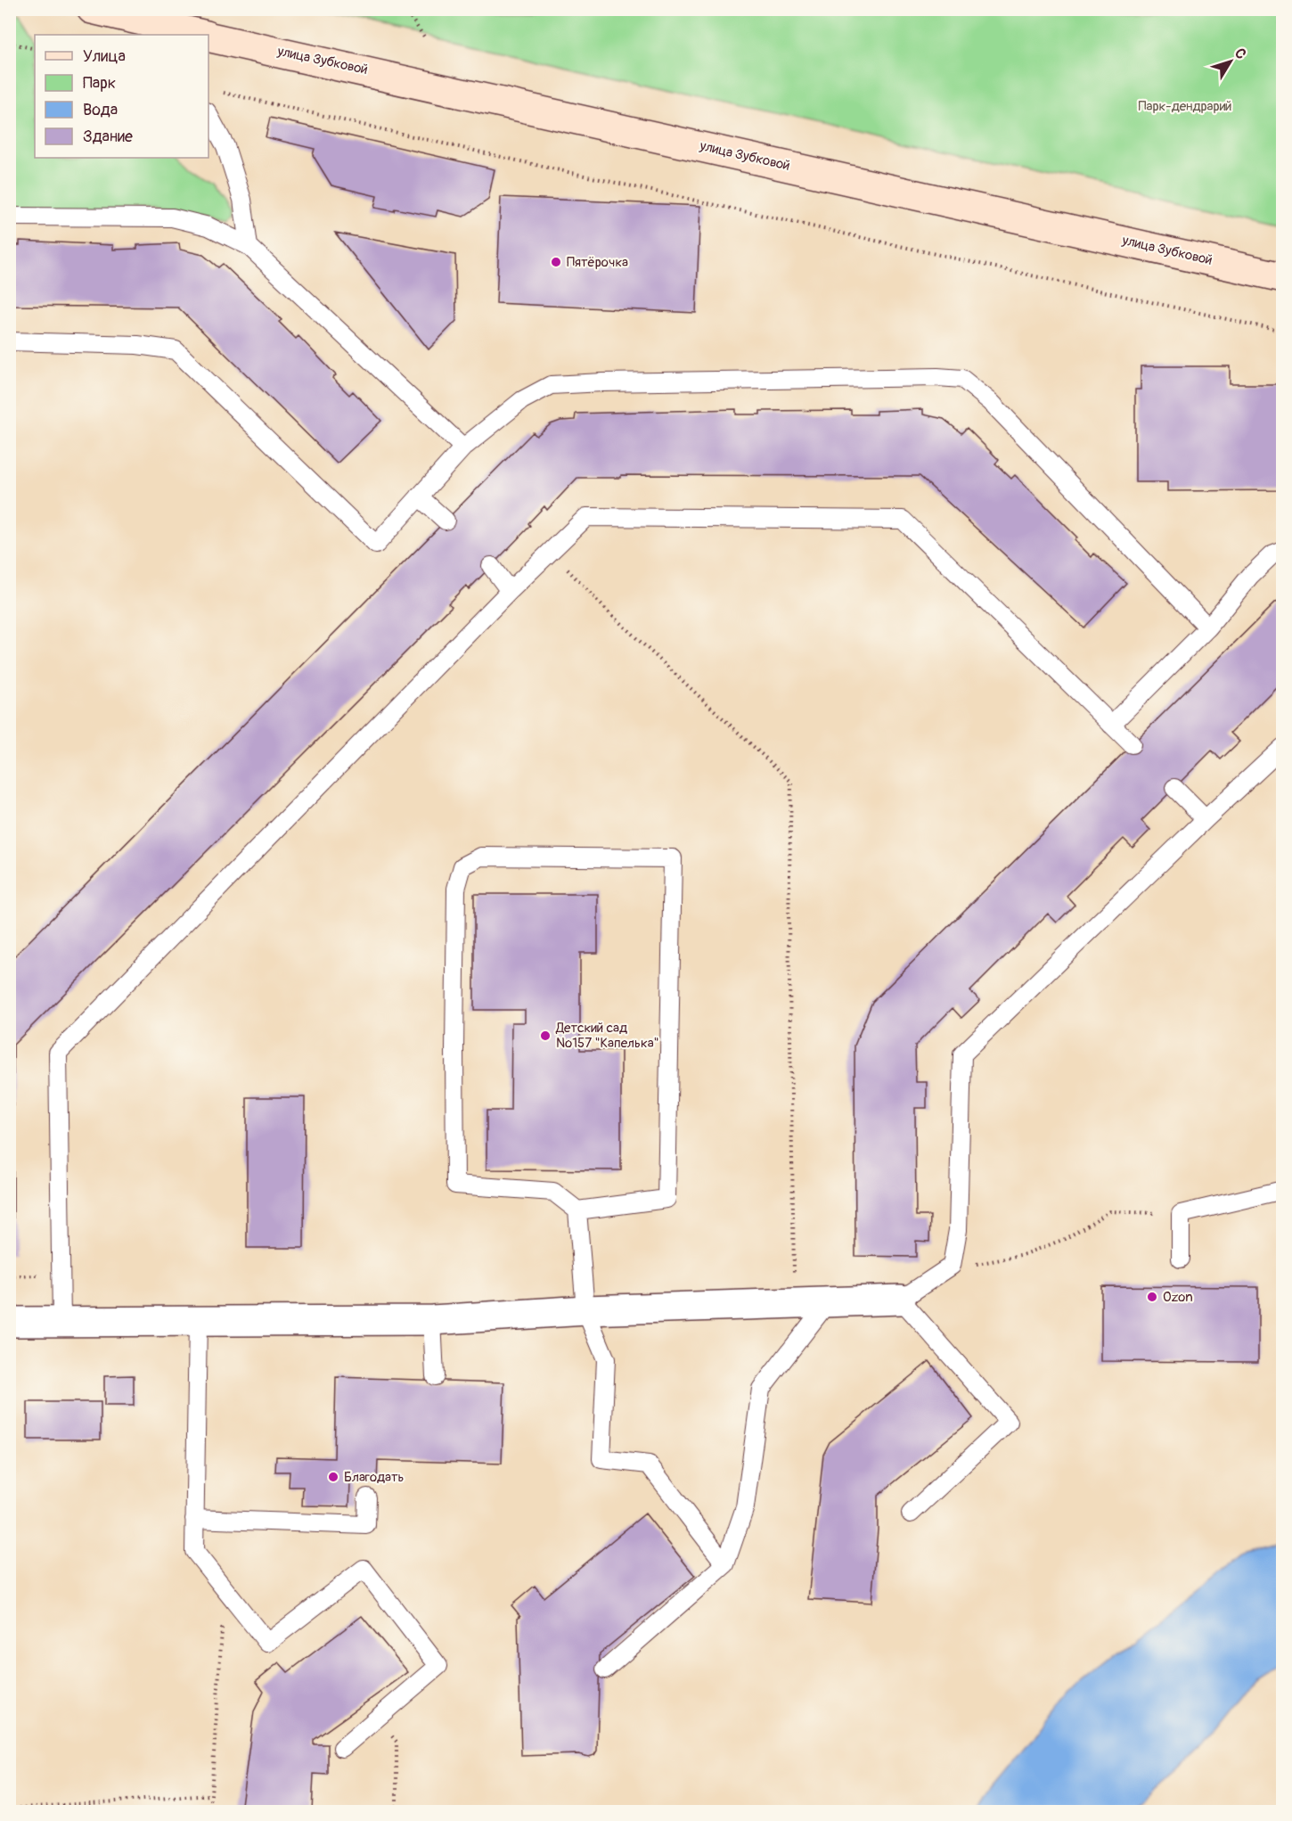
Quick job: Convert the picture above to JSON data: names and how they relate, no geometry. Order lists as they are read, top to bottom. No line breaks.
{"streets":{"street":["улица Зубковой"]},"parks":["Парк-дендрарий"],"places":["Пятёрочка","Детский сад №157 \"Капелька\"","Ozon","Благодать"],"legend":["Улица","Парк","Вода","Здание"],"north":"top right"}
